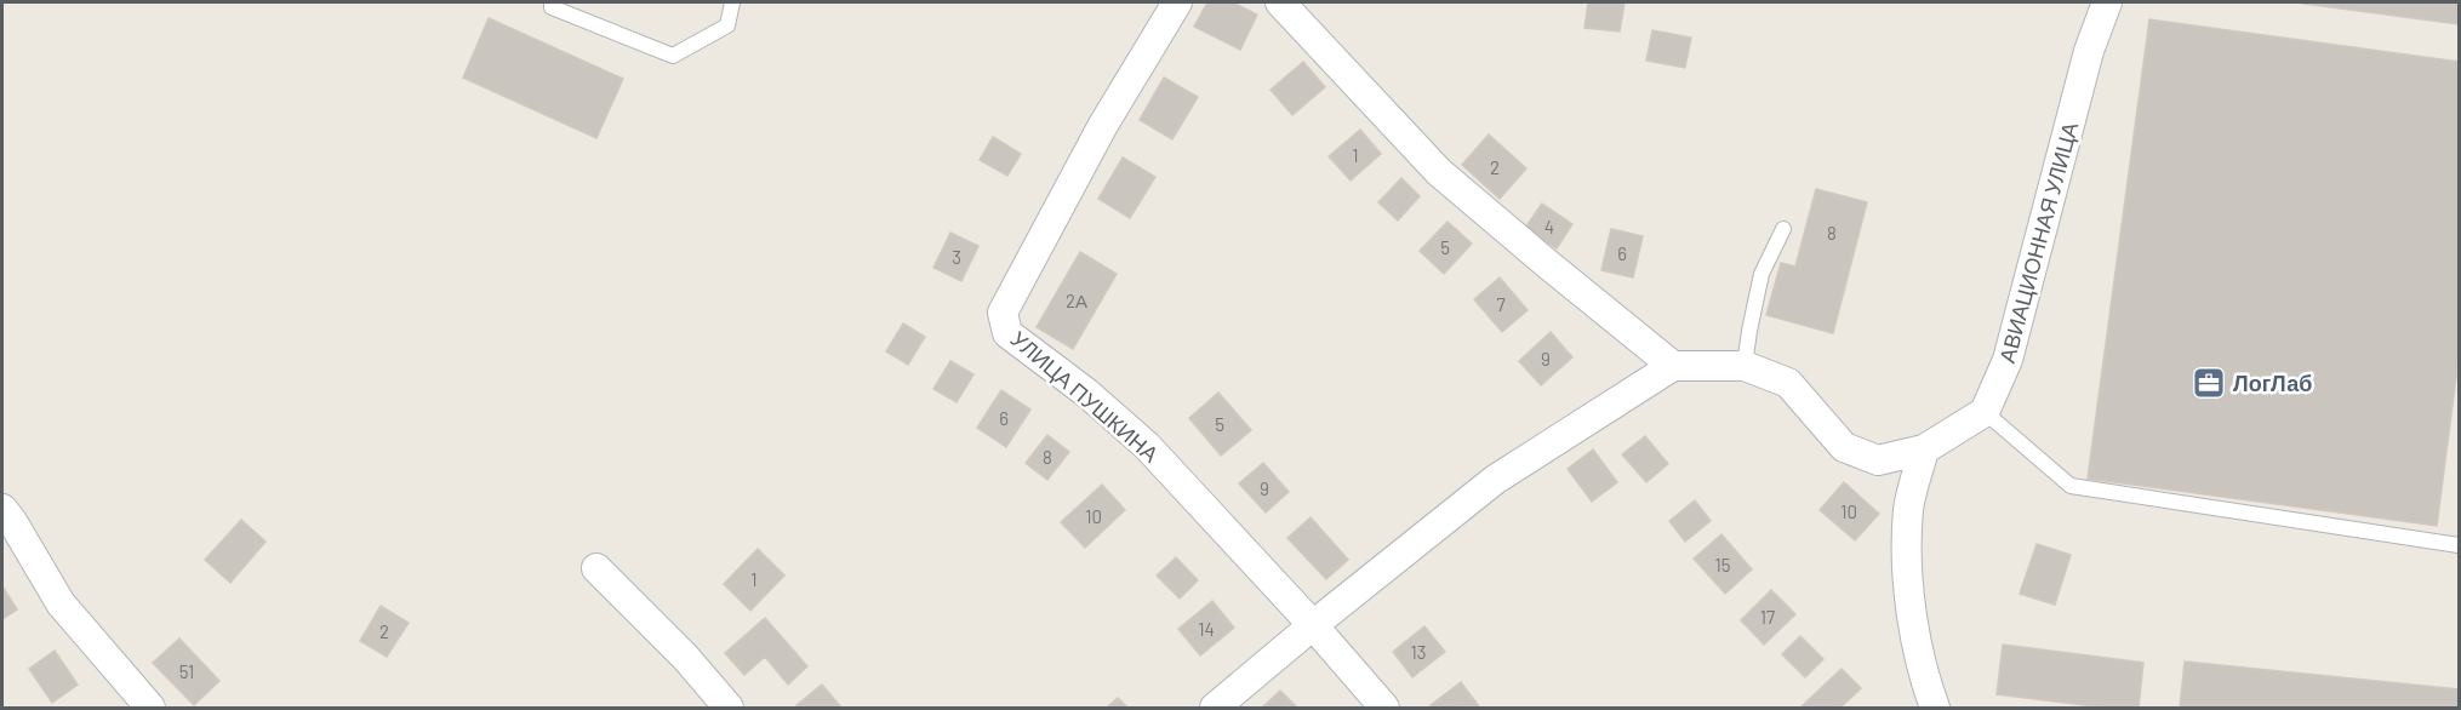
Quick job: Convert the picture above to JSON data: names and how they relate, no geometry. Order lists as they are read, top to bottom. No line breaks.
{"streets":{"street":["АВИАЦИОННАЯ УЛИЦА","УЛИЦА ПУШКИНА"]},"places":{"office":["ЛогЛаб"]},"house_numbers":["1","2","4","8","5","6","3","2А","7","9","6","5","8","9","10","10","15","1","17","14","2","13","51"]}
